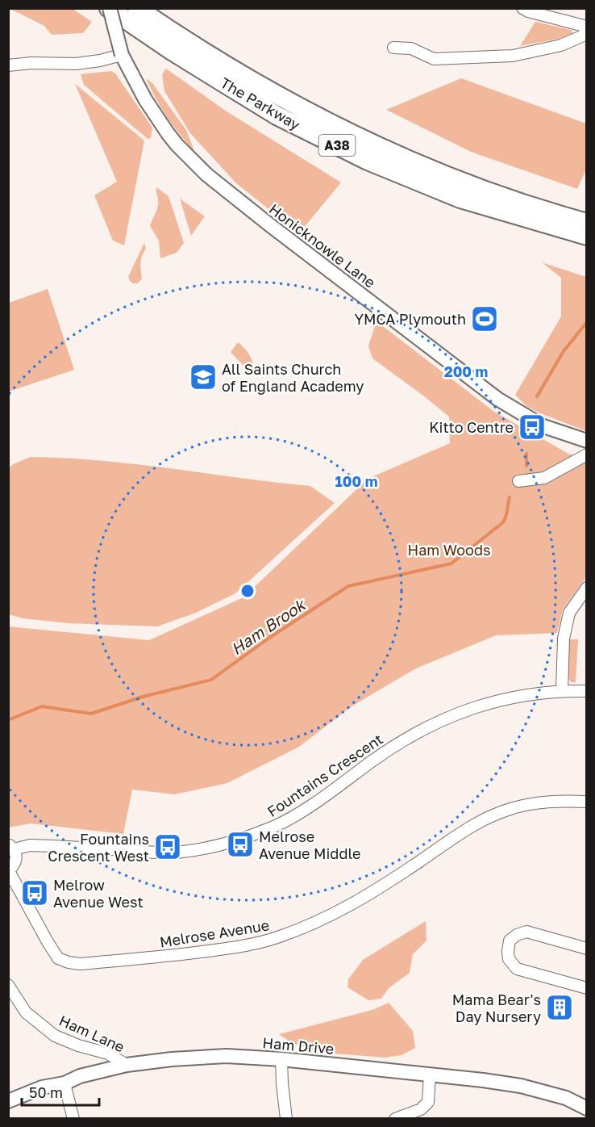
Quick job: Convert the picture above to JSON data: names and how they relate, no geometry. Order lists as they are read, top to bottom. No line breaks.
{"streets":{"highway":["The Parkway","A38"],"street":["Honicknowle Lane","Fountains Crescent","Melrose Avenue","Ham Lane","Ham Drive"]},"crossings":[["The Parkway","Honicknowle Lane"],["Fountains Crescent","Melrose Avenue"],["Ham Lane","Ham Drive"]],"water":["Ham Brook"],"parks":["Ham Woods"],"places":{"sports":["YMCA Plymouth"],"school or university":["All Saints Church of England Academy"],"bus stop":["Kitto Centre","Melrose Avenue Middle","Fountains Crescent West","Melrow Avenue West"],"building":["Mama Bear's Day Nursery"]},"scale_bar":"50 m","rings":["200 m","100 m"]}
